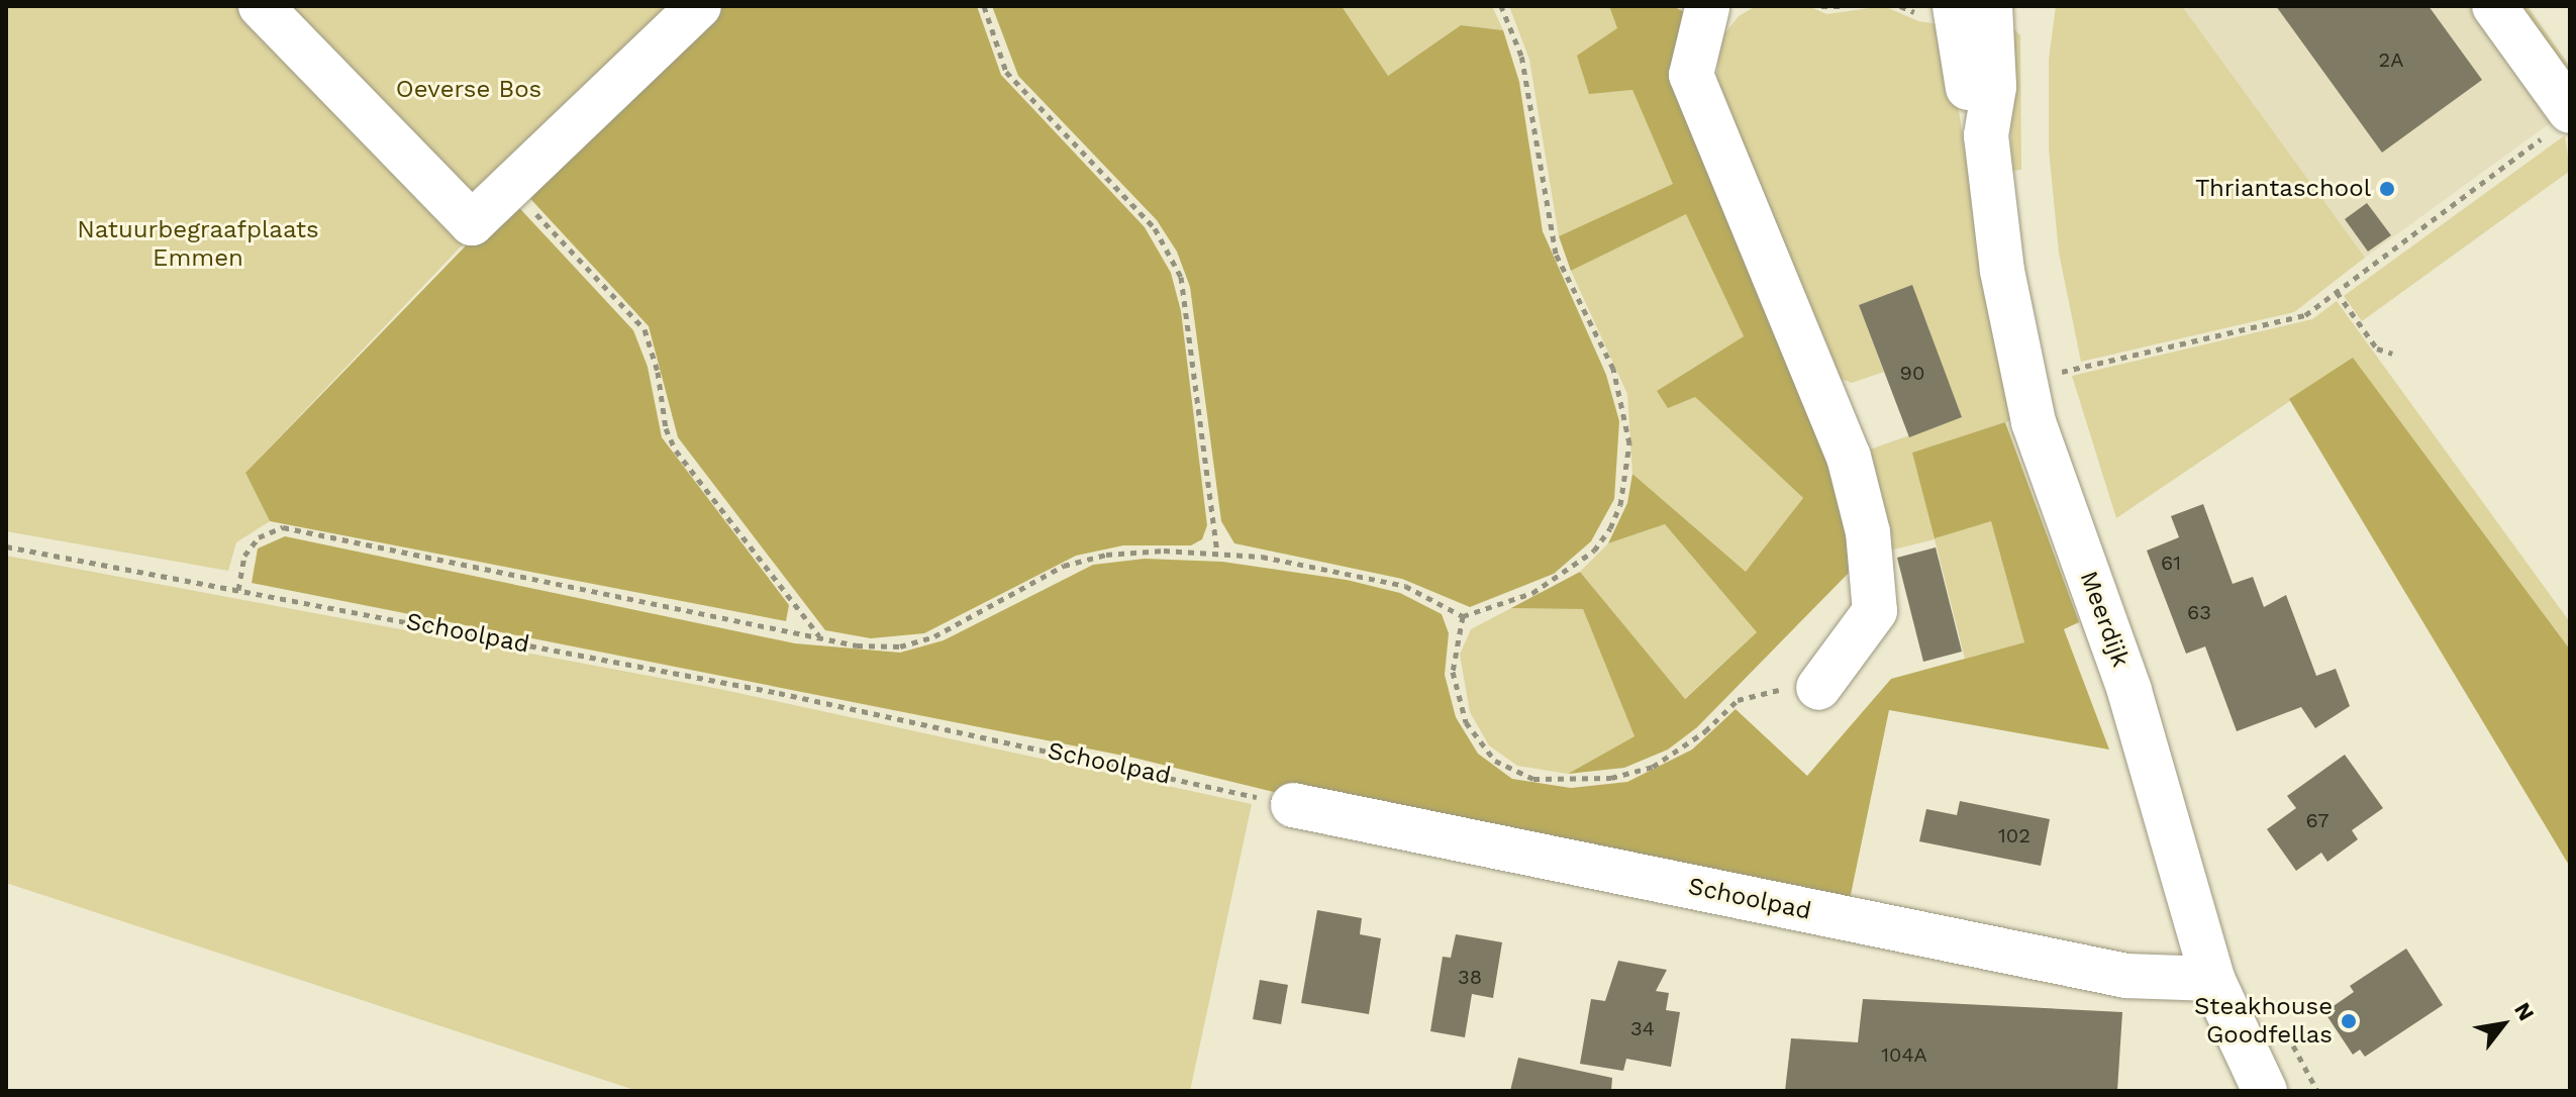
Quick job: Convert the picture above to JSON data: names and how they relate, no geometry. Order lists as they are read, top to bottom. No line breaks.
{"streets":{"street":["Meerdijk","Schoolpad"]},"crossings":[["Meerdijk","Schoolpad"]],"parks":["Oeverse Bos","Natuurbegraafplaats Emmen"],"places":["Thriantaschool","Steakhouse Goodfellas"],"house_numbers":["2A","90","61","63","67","102","38","34","104A"],"north":"top right"}
